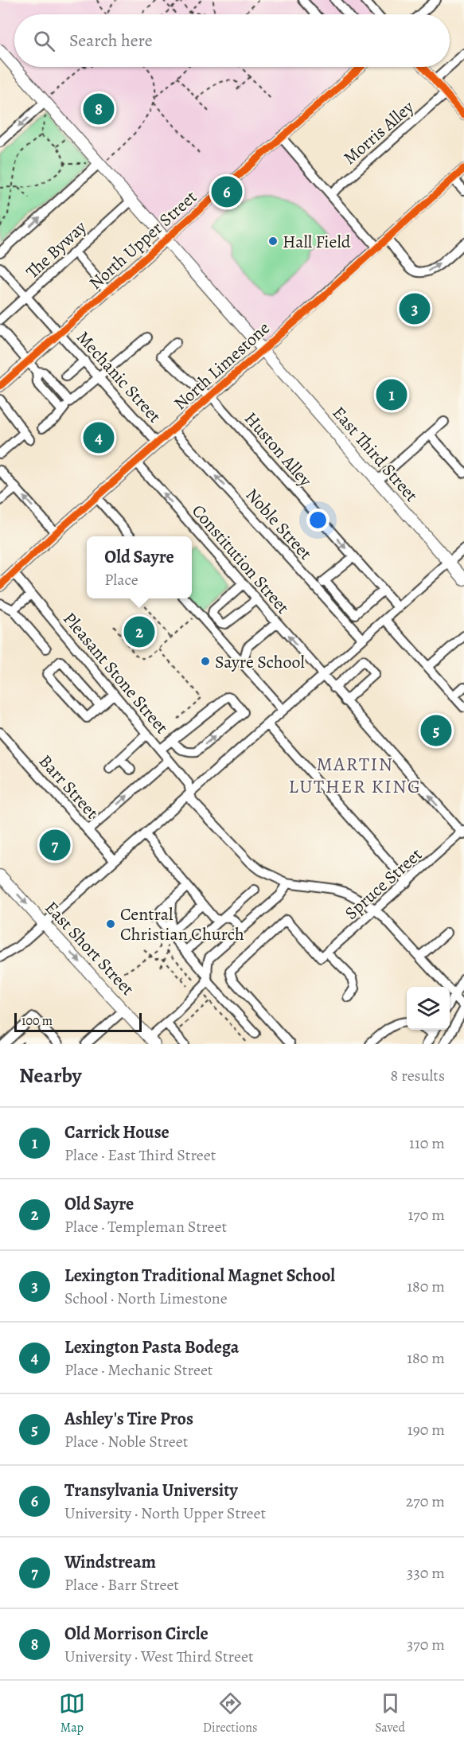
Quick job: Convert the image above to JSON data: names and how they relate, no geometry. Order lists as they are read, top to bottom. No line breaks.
{"streets":{"main road":["North Upper Street","North Limestone","East Third Street","East Short Street"],"street":["Morris Alley","The Byway","Mechanic Street","Huston Alley","Noble Street","Constitution Street","Pleasant Stone Street","Barr Street","Spruce Street"]},"crossings":[["North Upper Street","Mechanic Street"],["North Upper Street","East Third Street"],["The Byway","Mechanic Street"],["The Byway","East Third Street"],["North Limestone","Mechanic Street"],["North Limestone","Huston Alley"],["North Limestone","East Third Street"],["North Limestone","Noble Street"],["North Limestone","Constitution Street"],["North Limestone","Pleasant Stone Street"],["Noble Street","Constitution Street"],["Constitution Street","Spruce Street"],["Pleasant Stone Street","Spruce Street"]],"one_way":["Huston Alley","Noble Street","East Short Street"],"districts":["MARTIN LUTHER KING"],"places":["Hall Field","Sayre School","Central Christian Church"],"scale_bar":"100 m","page":{"search":"Search here","pins":["8","6","3","1","4","2","5","7"],"popup":["Old Sayre","Place"],"scale":"100 m","heading":["Nearby","8 results"],"list":[{"mark":"1","name":"Carrick House","note":"Place · East Third Street","value":"110 m"},{"mark":"2","name":"Old Sayre","note":"Place · Templeman Street","value":"170 m"},{"mark":"3","name":"Lexington Traditional Magnet School","note":"School · North Limestone","value":"180 m"},{"mark":"4","name":"Lexington Pasta Bodega","note":"Place · Mechanic Street","value":"180 m"},{"mark":"5","name":"Ashley's Tire Pros","note":"Place · Noble Street","value":"190 m"},{"mark":"6","name":"Transylvania University","note":"University · North Upper Street","value":"270 m"},{"mark":"7","name":"Windstream","note":"Place · Barr Street","value":"330 m"},{"mark":"8","name":"Old Morrison Circle","note":"University · West Third Street","value":"370 m"}],"nav":["Map","Directions","Saved"]}}
